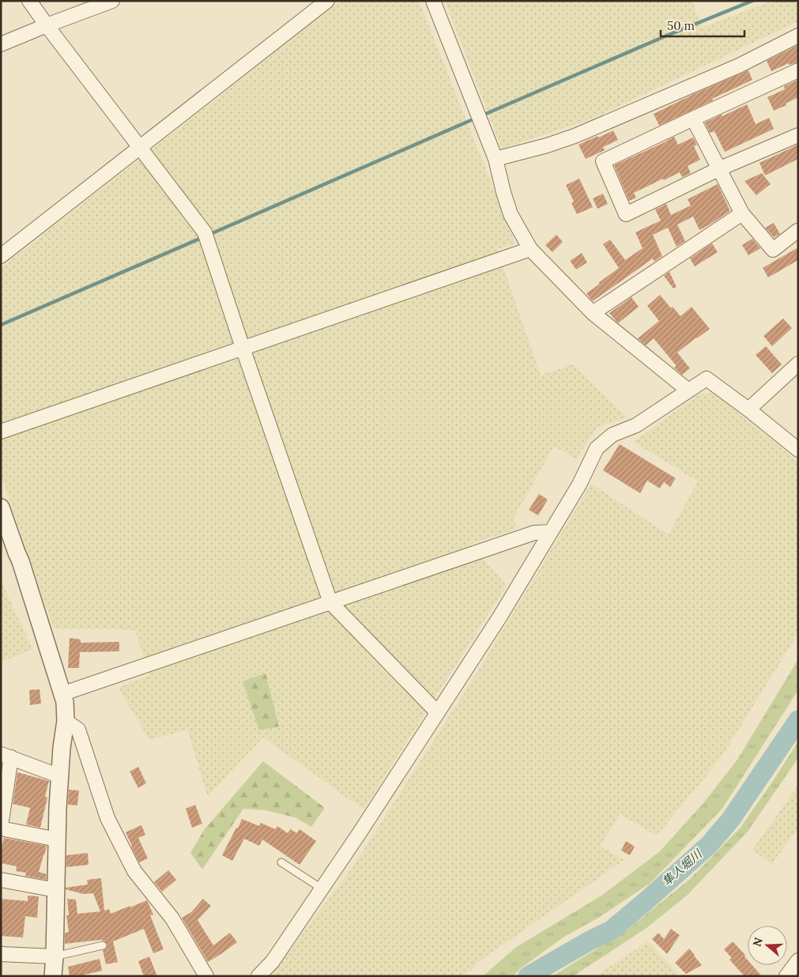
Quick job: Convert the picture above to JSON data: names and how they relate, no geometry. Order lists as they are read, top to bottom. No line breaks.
{"water":["隼人堀川"],"scale_bar":"50 m","north":"left"}
